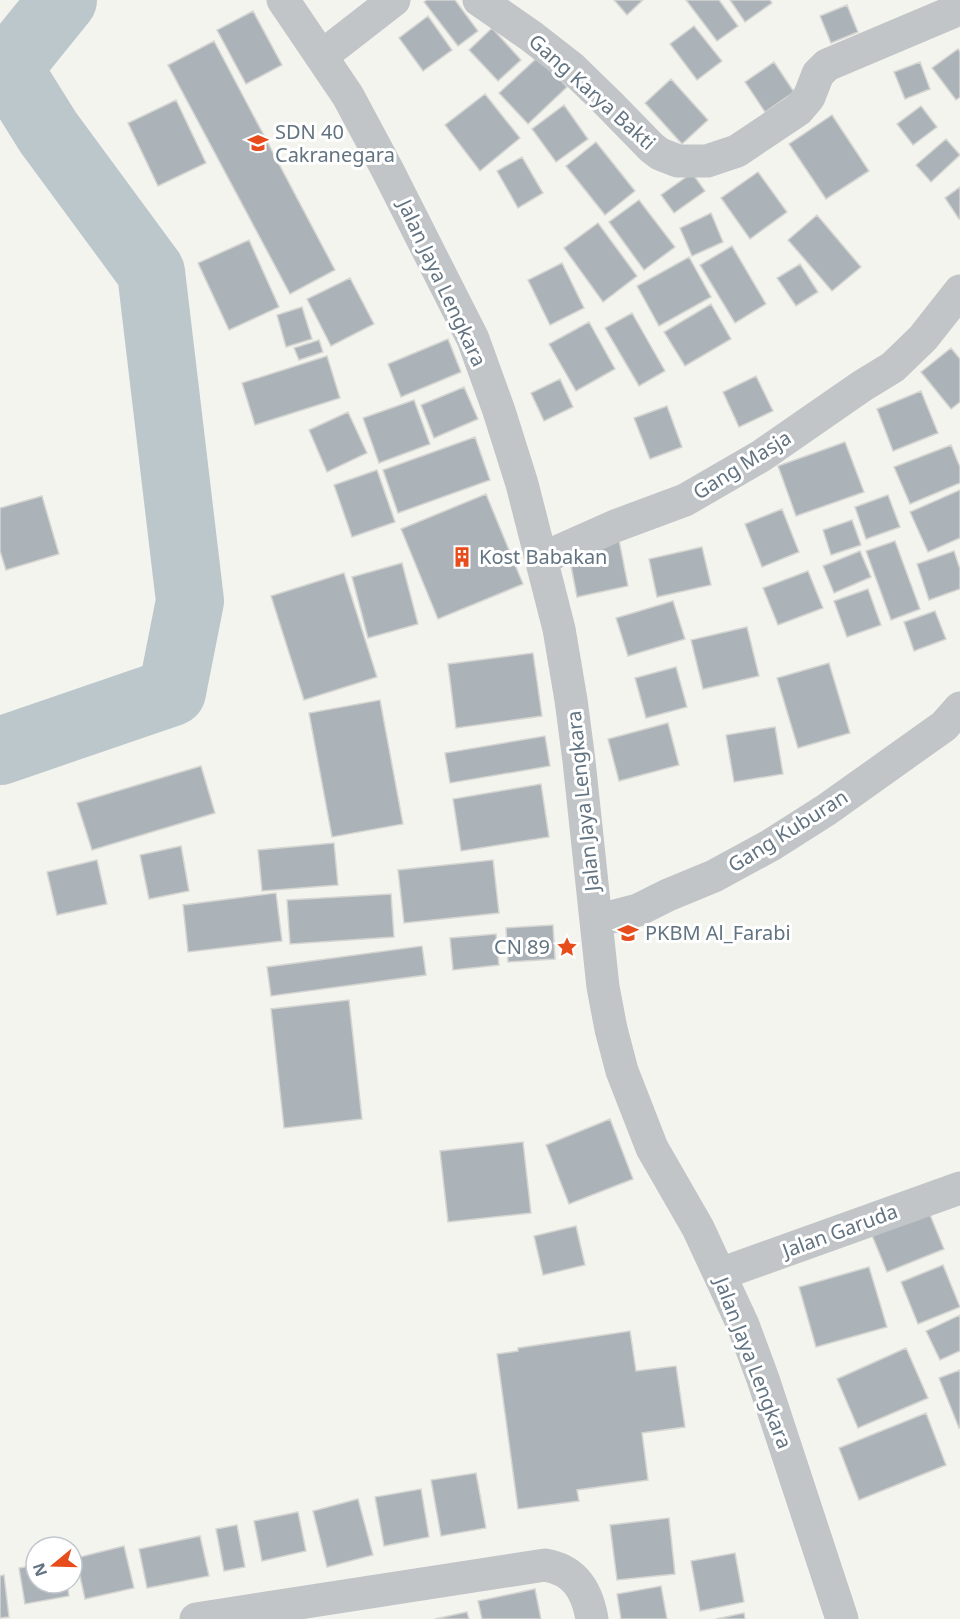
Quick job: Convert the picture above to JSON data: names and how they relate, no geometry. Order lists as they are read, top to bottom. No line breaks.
{"streets":{"street":["Gang Karya Bakti","Jalan Jaya Lengkara","Gang Masja","Gang Kuburan","Jalan Garuda"]},"crossings":[["Jalan Jaya Lengkara","Gang Masja"],["Jalan Jaya Lengkara","Gang Kuburan"],["Jalan Jaya Lengkara","Jalan Garuda"]],"places":{"school or university":["SDN 40 Cakranegara","PKBM Al_Farabi"],"building":["Kost Babakan"],"place":["CN 89"]},"north":"left"}
